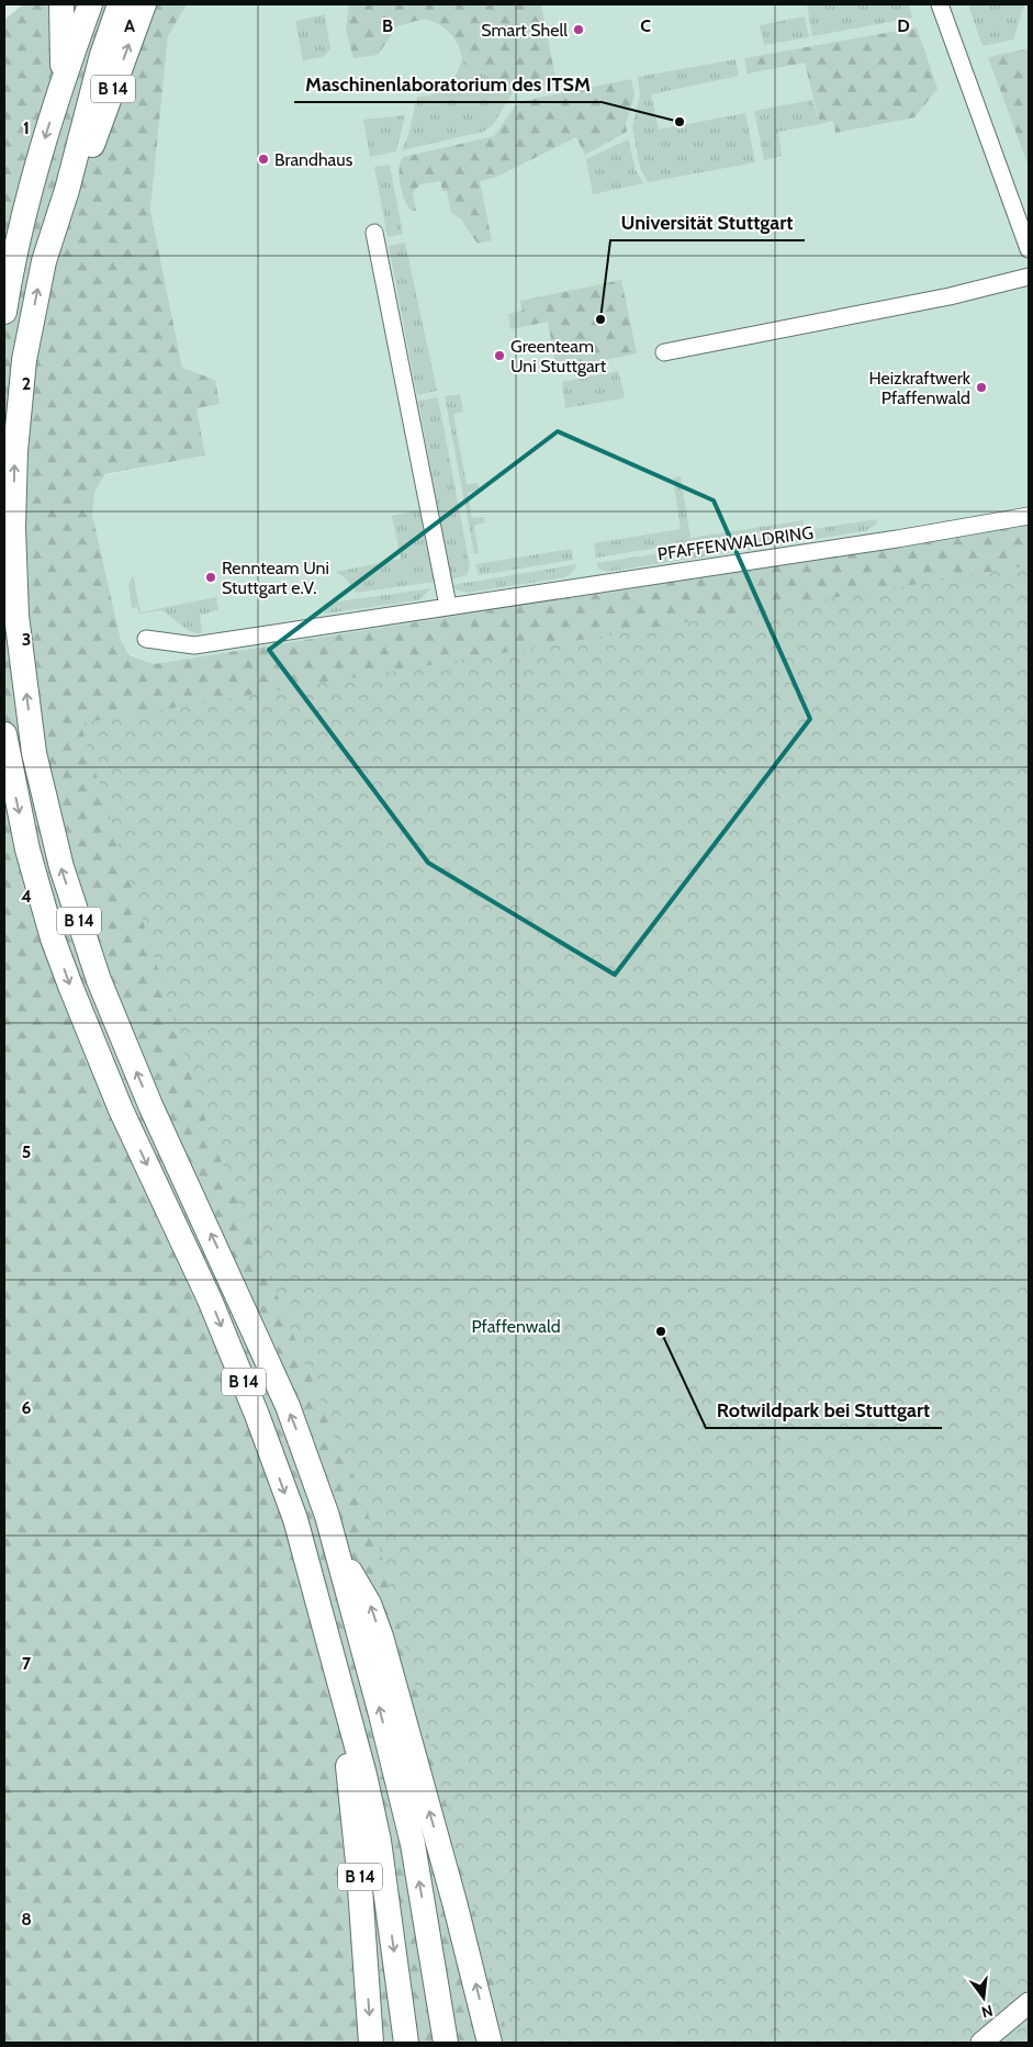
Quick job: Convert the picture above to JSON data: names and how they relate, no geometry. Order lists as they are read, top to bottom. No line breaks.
{"streets":{"highway":["B 14"],"street":["PFAFFENWALDRING"]},"parks":["Pfaffenwald"],"places":["Smart Shell","Maschinenlaboratorium des ITSM","Brandhaus","Universität Stuttgart","Greenteam Uni Stuttgart","Heizkraftwerk Pfaffenwald","Rennteam Uni Stuttgart e.V.","Rotwildpark bei Stuttgart"],"north":"bottom","grid":{"columns":["A","B","C","D"],"rows":["1","2","3","4","5","6","7","8"]}}
